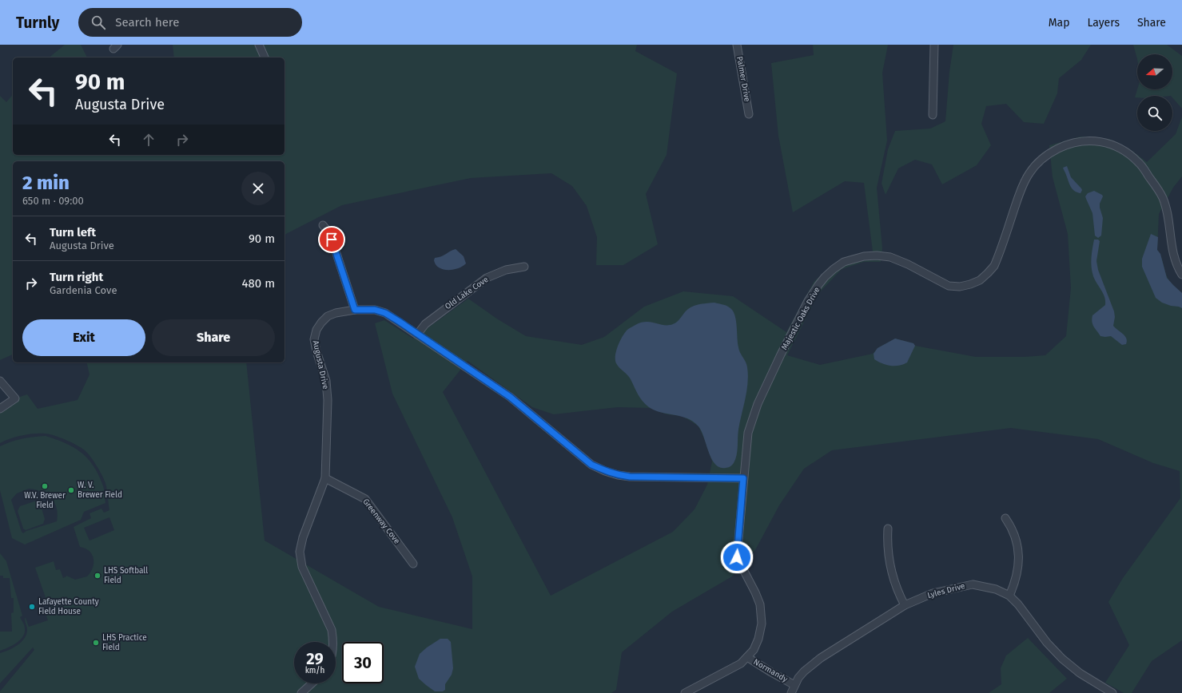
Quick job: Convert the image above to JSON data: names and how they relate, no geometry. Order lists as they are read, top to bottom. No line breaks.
{"streets":{"street":["Palmer Drive","Old Lake Cove","Majestic Oaks Drive","Augusta Drive","Greenway Cove","Lyles Drive","Normandy"]},"crossings":[["Old Lake Cove","Augusta Drive"],["Majestic Oaks Drive","Augusta Drive"],["Majestic Oaks Drive","Normandy"],["Augusta Drive","Greenway Cove"],["Lyles Drive","Normandy"]],"places":["W.V. Brewer Field","W. V. Brewer Field","LHS Softball Field","Lafayette County Field House","LHS Practice Field"],"north":"left","page":{"header":"Turnly","search":"Search here","nav":["Map","Layers","Share"],"turn":["90 m","Augusta Drive"],"heading":["2 min","650 m · 09:00"],"list":[{"name":"Turn left","note":"Augusta Drive","value":"90 m"},{"name":"Turn right","note":"Gardenia Cove","value":"480 m"}],"buttons":["Exit","Share"],"speed":"29 km/h","limit":"30"}}
